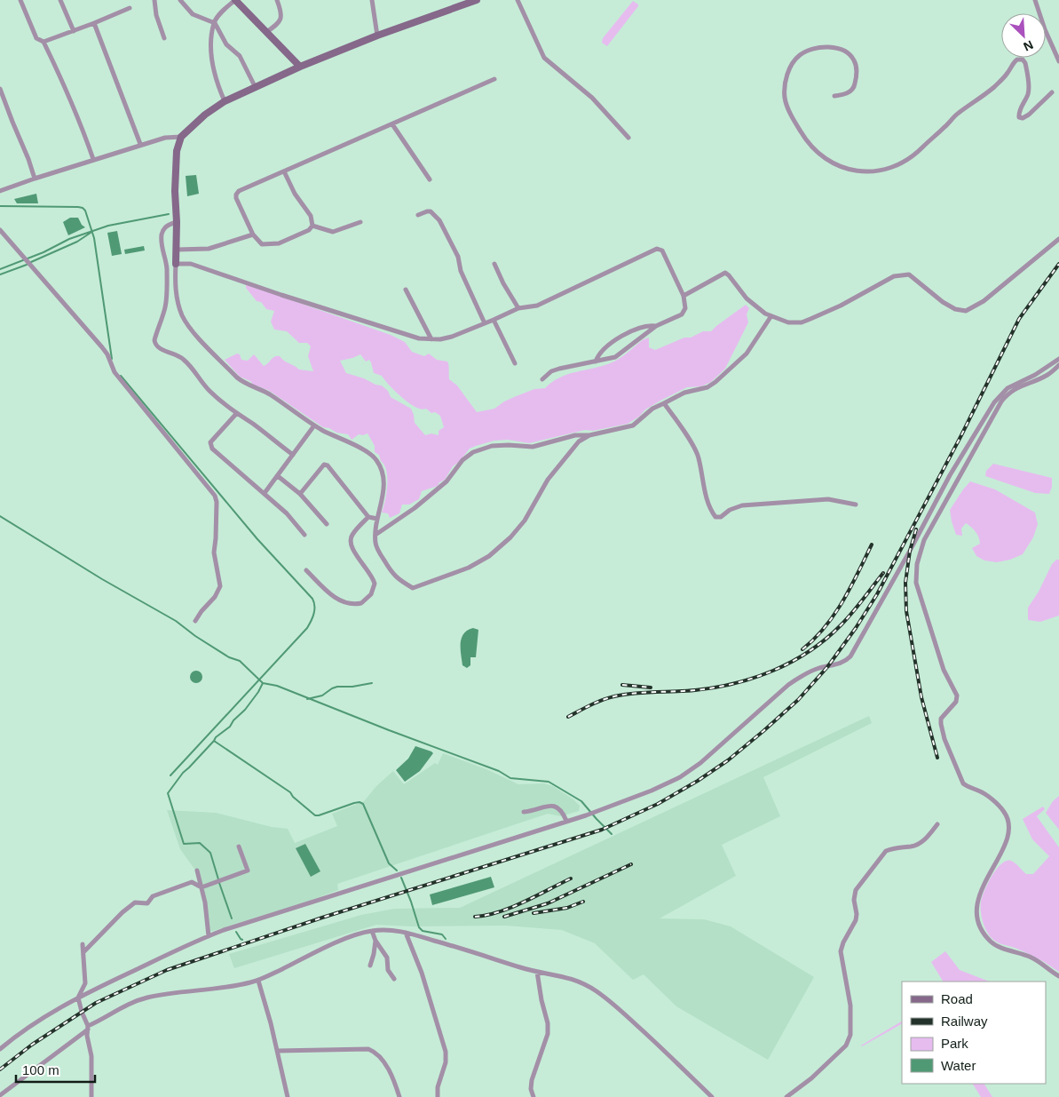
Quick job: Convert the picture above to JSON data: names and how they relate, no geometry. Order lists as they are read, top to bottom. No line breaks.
{"legend":["Road","Railway","Park","Water"],"scale_bar":"100 m","north":"bottom right"}
